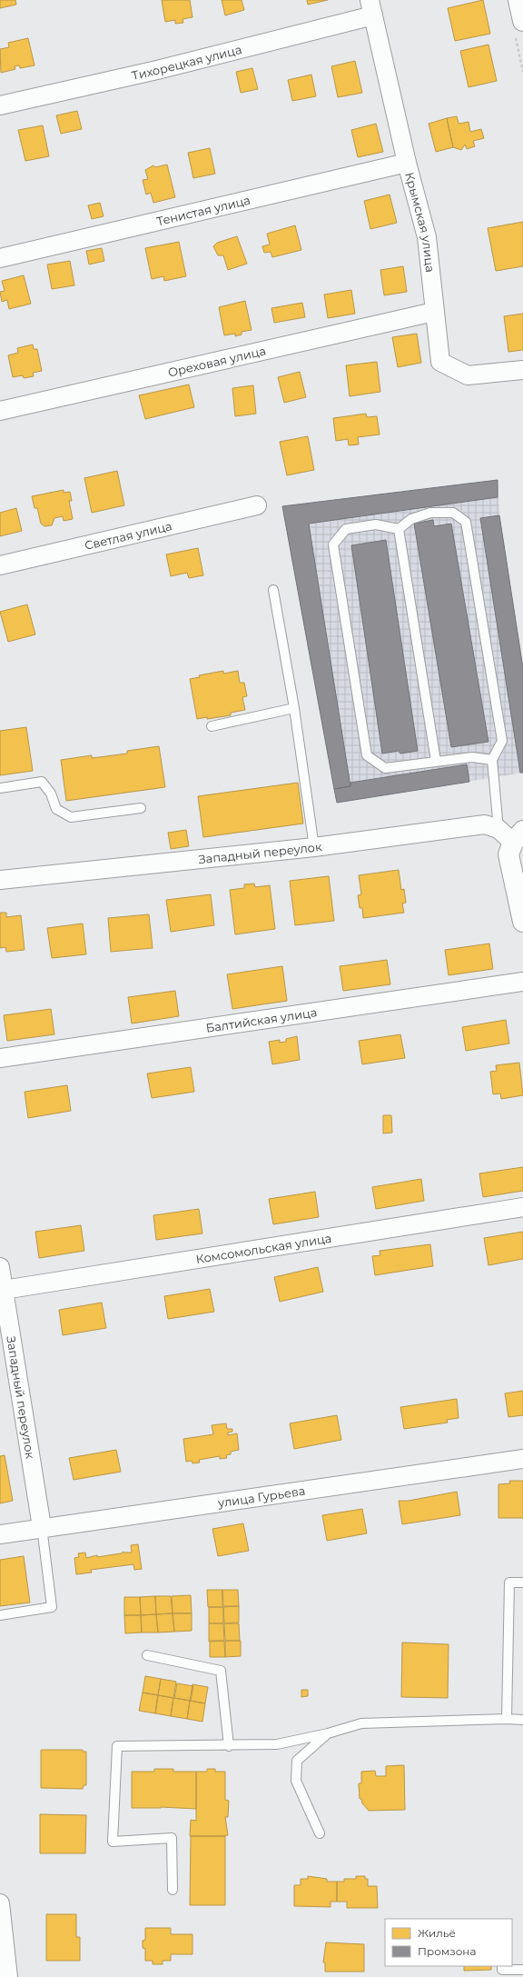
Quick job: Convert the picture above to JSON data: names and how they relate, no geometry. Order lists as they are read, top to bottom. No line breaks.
{"streets":{"street":["Тихорецкая улица","Тенистая улица","Крымская улица","Ореховая улица","Светлая улица","Западный переулок","Балтийская улица","Комсомольская улица","улица Гурьева"]},"crossings":[["Тихорецкая улица","Крымская улица"],["Тенистая улица","Крымская улица"],["Крымская улица","Ореховая улица"],["Западный переулок","Комсомольская улица"],["Западный переулок","улица Гурьева"]],"legend":["Жильё","Промзона"]}
